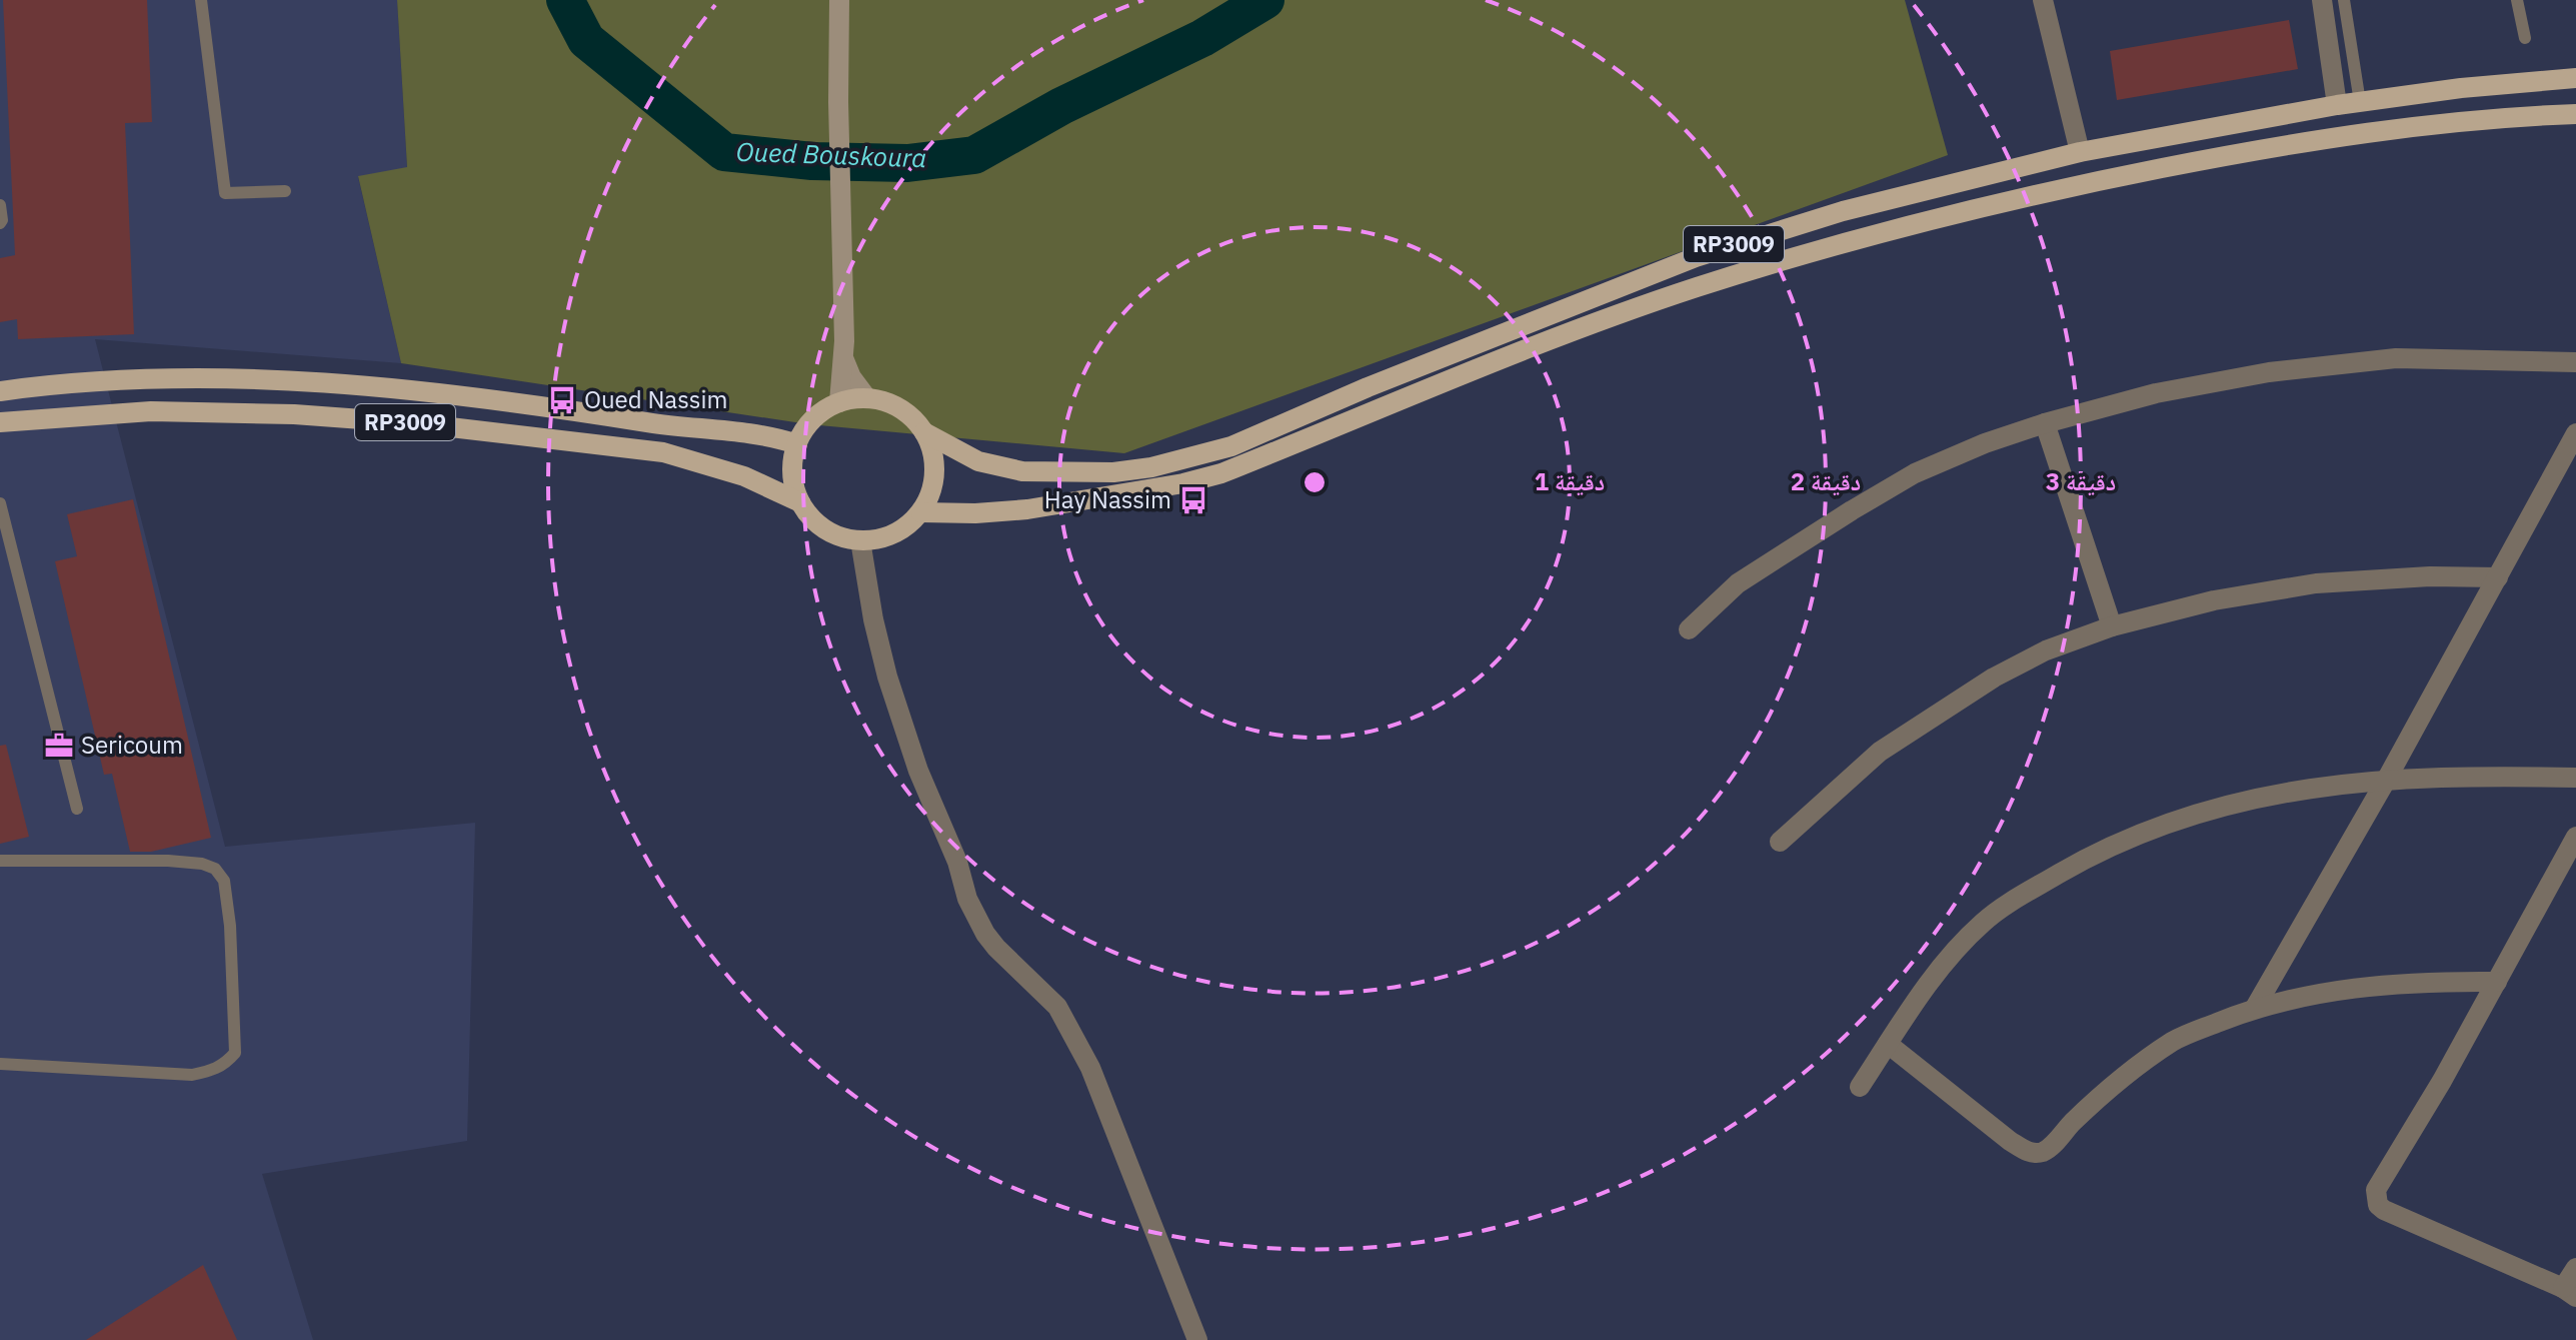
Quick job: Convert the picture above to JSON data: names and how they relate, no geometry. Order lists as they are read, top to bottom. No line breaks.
{"streets":{"main road":["RP3009"]},"water":["Oued Bouskoura"],"places":{"bus stop":["Oued Nassim","Hay Nassim"],"office":["Sericoum"]},"rings":["1 دقيقة","2 دقيقة","3 دقيقة"]}
